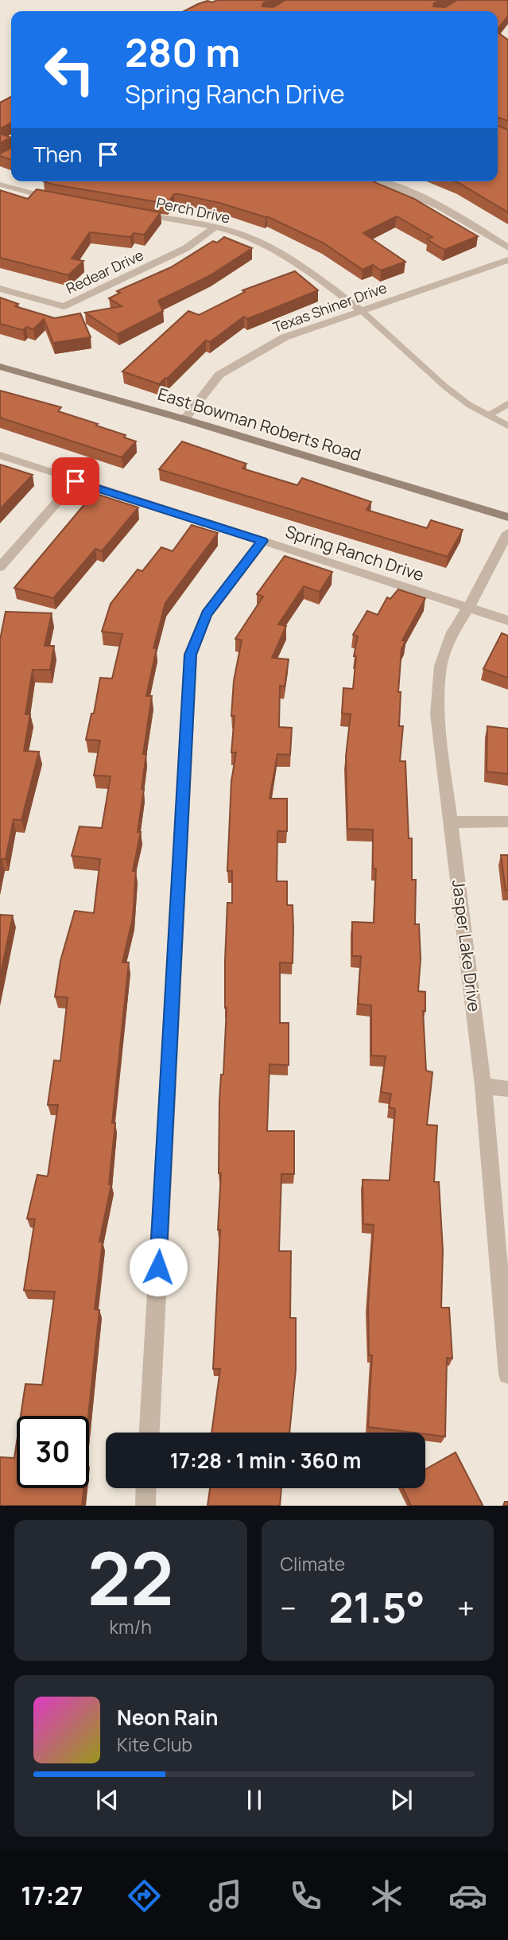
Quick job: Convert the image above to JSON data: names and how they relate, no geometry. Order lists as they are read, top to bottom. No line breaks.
{"streets":{"street":["Perch Drive","Redear Drive","Texas Shiner Drive","East Bowman Roberts Road","Spring Ranch Drive","Jasper Lake Drive"]},"crossings":[["Perch Drive","Redear Drive"],["Perch Drive","Texas Shiner Drive"],["Texas Shiner Drive","East Bowman Roberts Road"],["Spring Ranch Drive","Jasper Lake Drive"]],"page":{"turn":["280 m","Spring Ranch Drive"],"then":"Then","limit":"30","trip":"17:28 · 1 min · 360 m","tile":[["22","km/h"],"Climate"],"heat":["−","21.5°","+"],"song":["Neon Rain","Kite Club"],"tabs":"17:27"}}
